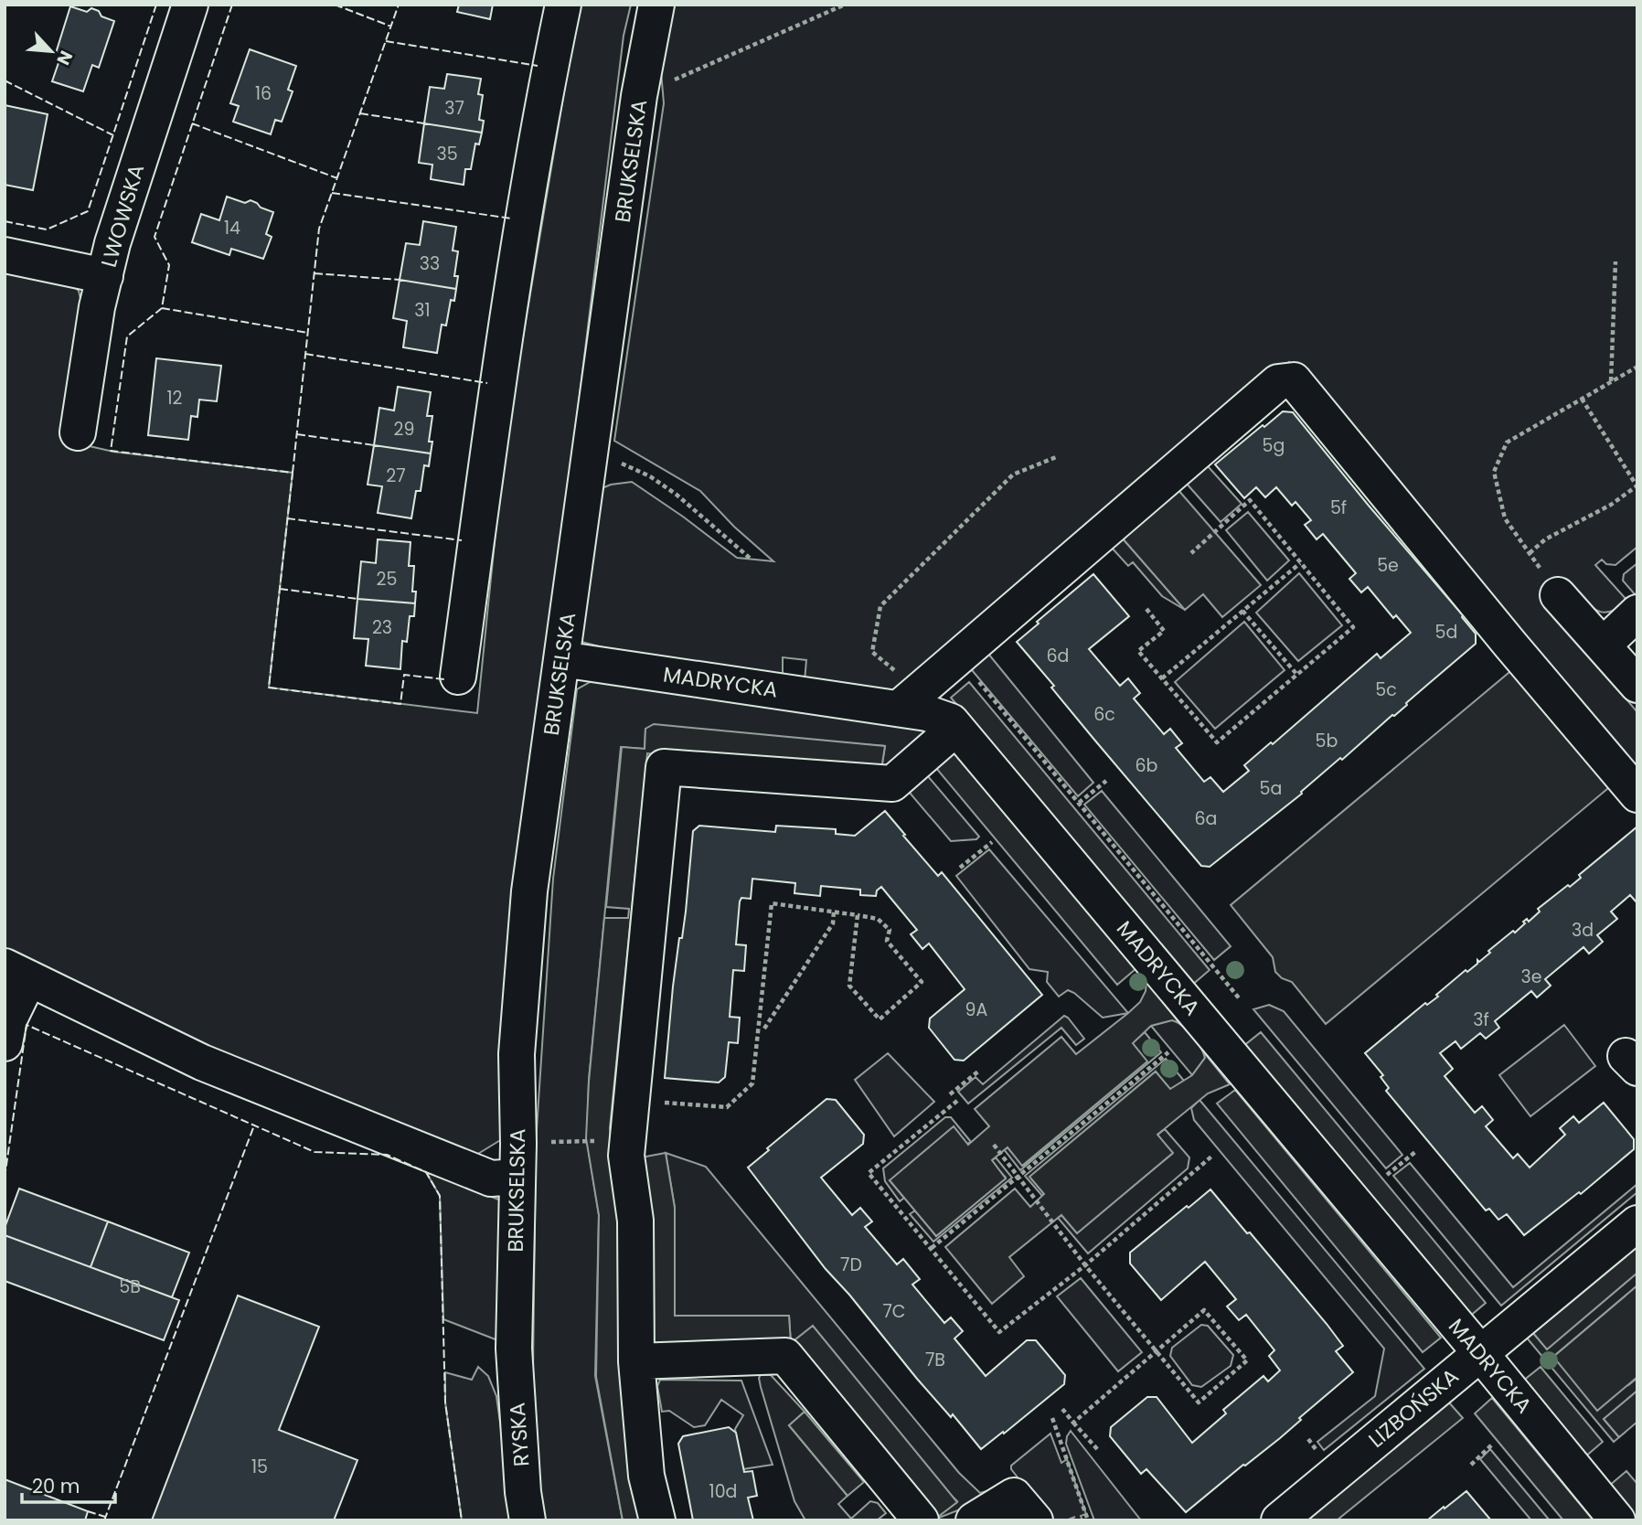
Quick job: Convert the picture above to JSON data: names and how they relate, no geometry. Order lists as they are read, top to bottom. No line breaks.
{"streets":{"street":["BRUKSELSKA","LWOWSKA","MADRYCKA","LIZBOŃSKA","RYSKA"]},"crossings":[["BRUKSELSKA","MADRYCKA"],["BRUKSELSKA","RYSKA"],["MADRYCKA","LIZBOŃSKA"]],"house_numbers":["16","37","35","14","33","31","12","29","5g","27","5f","5e","25","23","5d","6d","5c","6c","5b","6b","5a","6a","3d","3e","9A","3f","7D","5B","7C","7B","15","10d"],"scale_bar":"20 m","north":"bottom right"}
